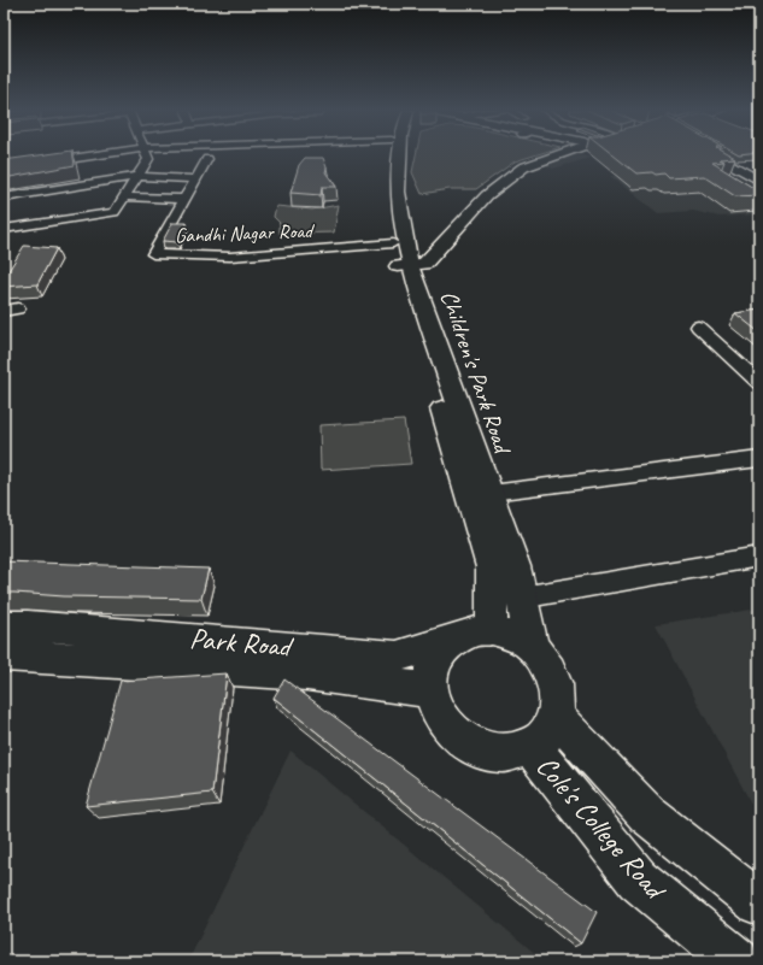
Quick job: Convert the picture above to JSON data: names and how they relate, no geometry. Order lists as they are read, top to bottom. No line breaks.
{"streets":{"main road":["Children's Park Road","Park Road","Cole's College Road"],"street":["Gandhi Nagar Road"]},"crossings":[["Gandhi Nagar Road","Children's Park Road"],["Children's Park Road","Park Road"]]}
